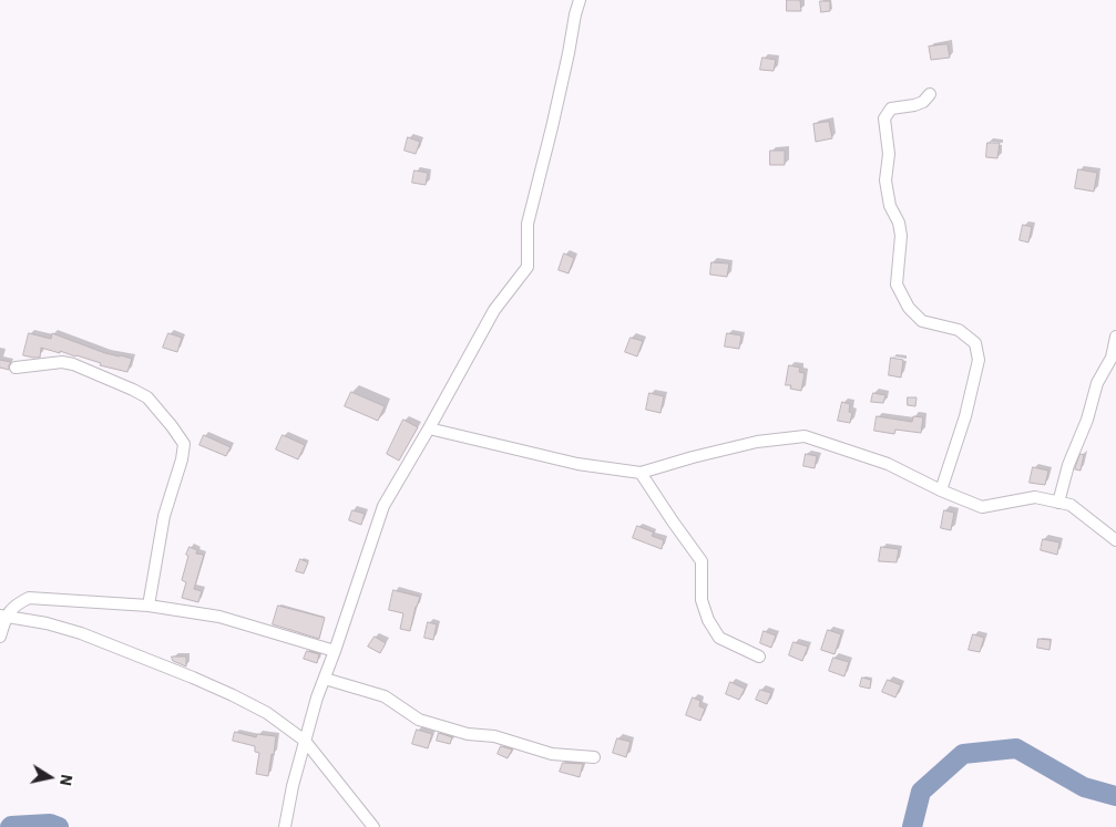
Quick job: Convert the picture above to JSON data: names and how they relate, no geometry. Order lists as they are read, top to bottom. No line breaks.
{"north":"right"}
